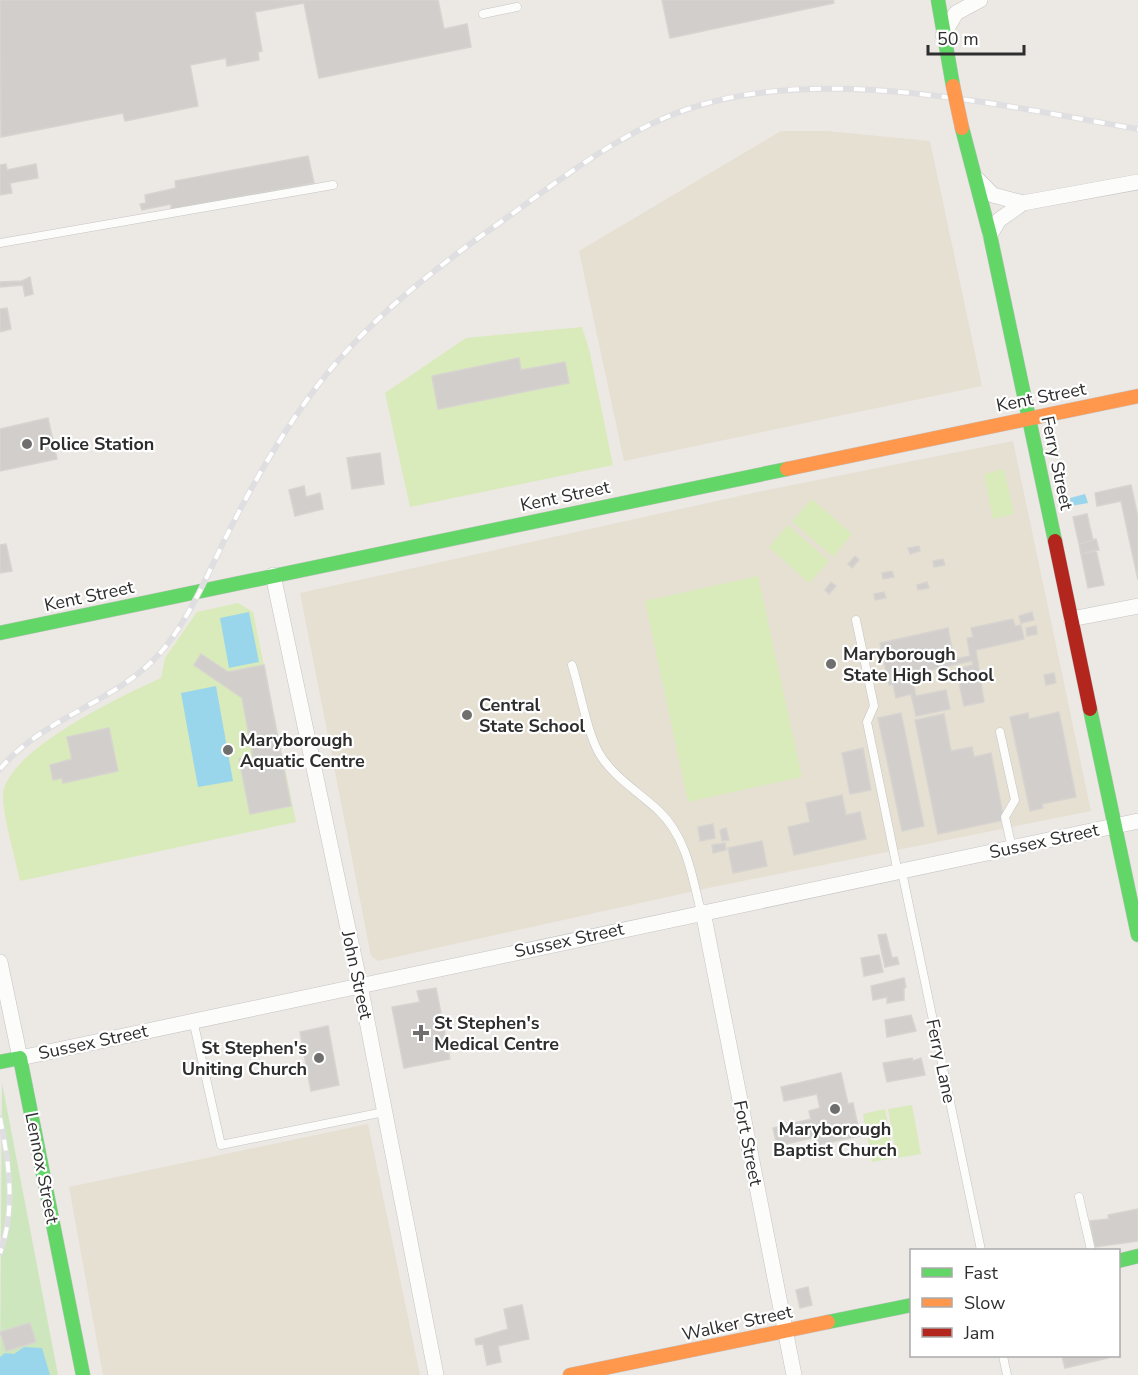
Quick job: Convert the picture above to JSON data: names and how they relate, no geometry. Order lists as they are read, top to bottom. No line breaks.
{"streets":{"main road":["Kent Street","Ferry Street","Sussex Street","Lennox Street","Walker Street"],"street":["John Street","Fort Street"],"lane":["Ferry Lane"]},"crossings":[["Kent Street","Ferry Street"],["Kent Street","John Street"],["Ferry Street","Sussex Street"],["Sussex Street","John Street"],["Sussex Street","Ferry Lane"],["Sussex Street","Fort Street"],["Sussex Street","Lennox Street"],["Fort Street","Walker Street"]],"places":{"other":["Police Station","Maryborough State High School","Central State School","Maryborough Aquatic Centre","St Stephen's Uniting Church","Maryborough Baptist Church"],"health":["St Stephen's Medical Centre"]},"legend":["Fast","Slow","Jam"],"scale_bar":"50 m"}
